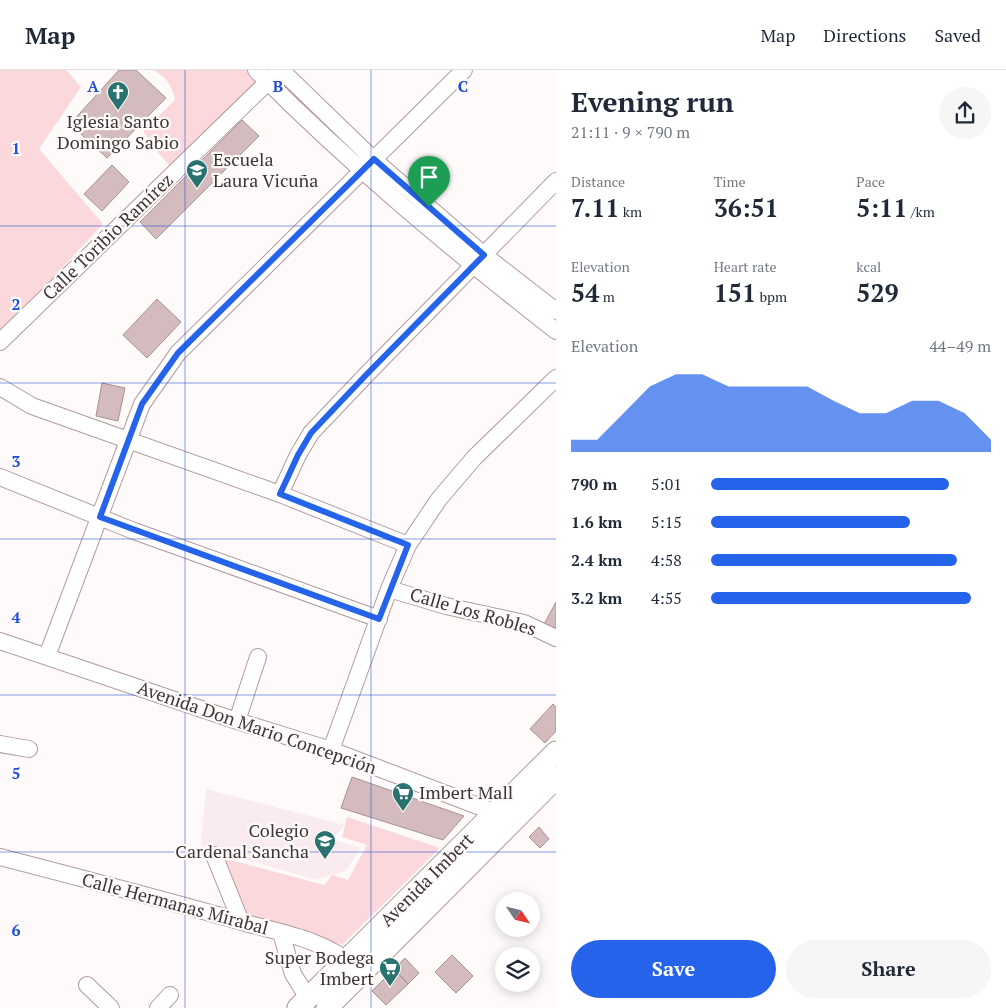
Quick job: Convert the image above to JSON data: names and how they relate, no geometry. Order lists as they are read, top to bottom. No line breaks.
{"streets":{"main road":["Avenida Imbert"],"street":["Calle Toribio Ramírez","Calle Los Robles","Avenida Don Mario Concepción","Calle Hermanas Mirabal"]},"crossings":[["Avenida Don Mario Concepción","Avenida Imbert"],["Avenida Imbert","Calle Hermanas Mirabal"]],"places":{"church":["Iglesia Santo Domingo Sabio"],"school or university":["Escuela Laura Vicuña","Colegio Cardenal Sancha"],"supermarket":["Imbert Mall","Super Bodega Imbert"]},"north":"bottom right","page":{"header":"Map","nav":["Map","Directions","Saved"],"heading":["Evening run","21:11 · 9 × 790 m"],"stats":[["Distance","7.11 km"],["Time","36:51"],["Pace","5:11 /km"],["Elevation","54 m"],["Heart rate","151 bpm"],["kcal","529"]],"chart":["Elevation","44–49 m"],"list":[{"name":"790 m","note":"5:01"},{"name":"1.6 km","note":"5:15"},{"name":"2.4 km","note":"4:58"},{"name":"3.2 km","note":"4:55"}],"buttons":["Save","Share"]},"grid":{"columns":["A","B","C"],"rows":["1","2","3","4","5","6"]}}
